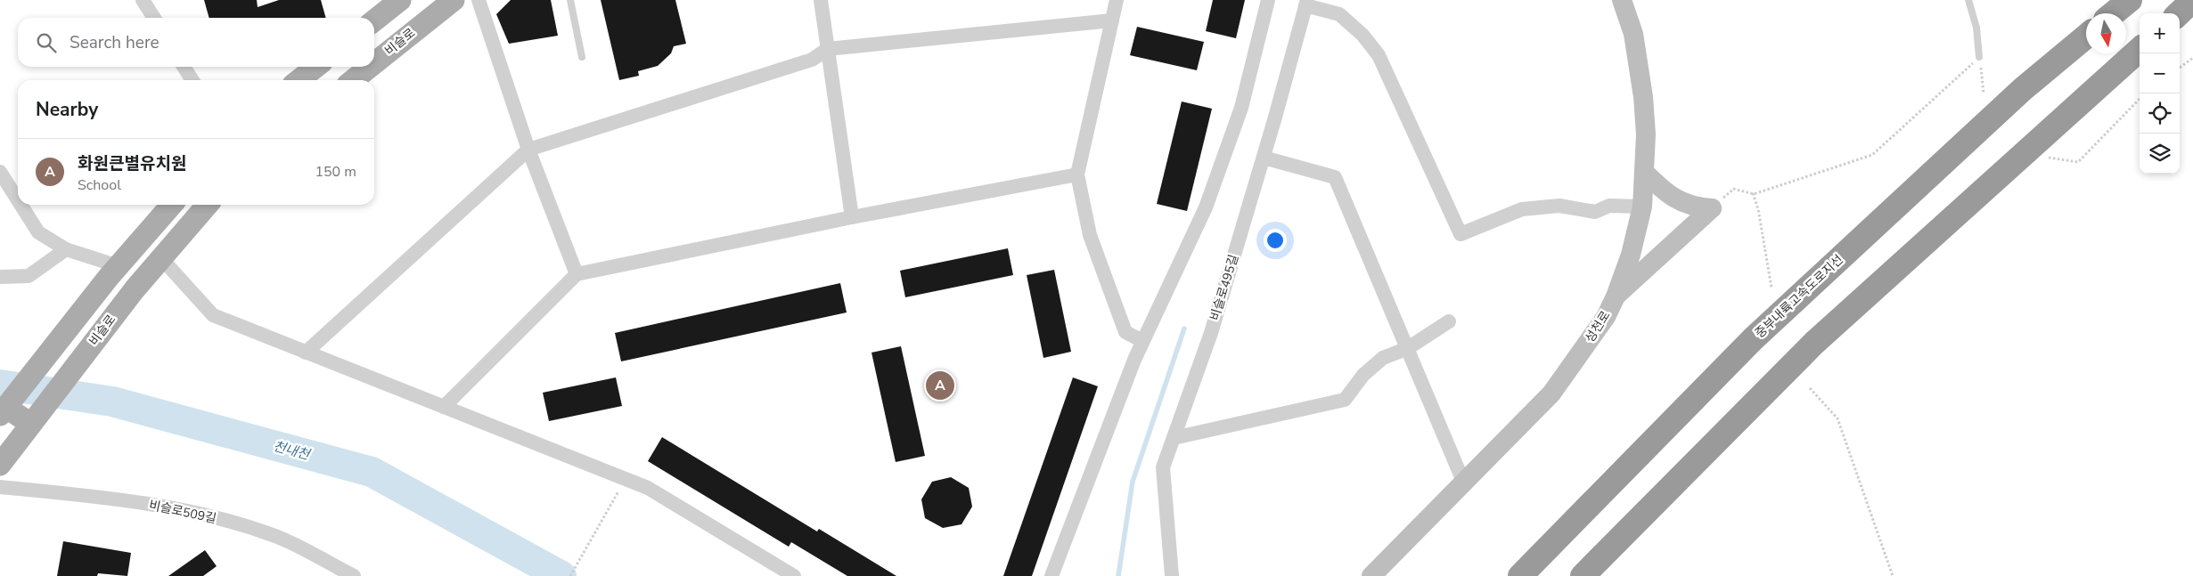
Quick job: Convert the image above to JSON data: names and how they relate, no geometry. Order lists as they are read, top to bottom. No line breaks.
{"streets":{"highway":["중부내륙고속도로지선"],"main road":["비슬로","성천로"],"street":["비슬로495길","비슬로509길"]},"water":["천내천"],"north":"bottom","page":{"map_buttons":["+","−"],"search":"Search here","heading":"Nearby","list":[{"mark":"A","name":"화원큰별유치원","note":"School","value":"150 m"}],"pins":"A"}}
